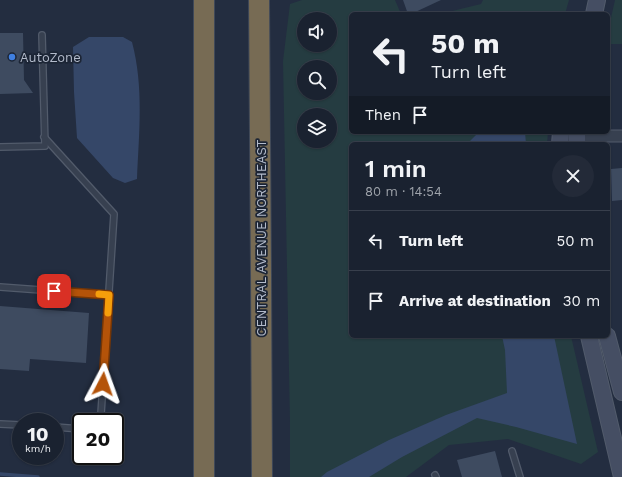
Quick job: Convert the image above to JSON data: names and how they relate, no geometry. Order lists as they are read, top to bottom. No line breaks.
{"streets":{"highway":["CENTRAL AVENUE NORTHEAST"]},"places":["AutoZone"],"page":{"turn":["50 m","Turn left"],"then":"Then","heading":["1 min","80 m · 14:54"],"list":[{"name":"Turn left","value":"50 m"},{"name":"Arrive at destination","value":"30 m"}],"speed":"10 km/h","limit":"20"}}
